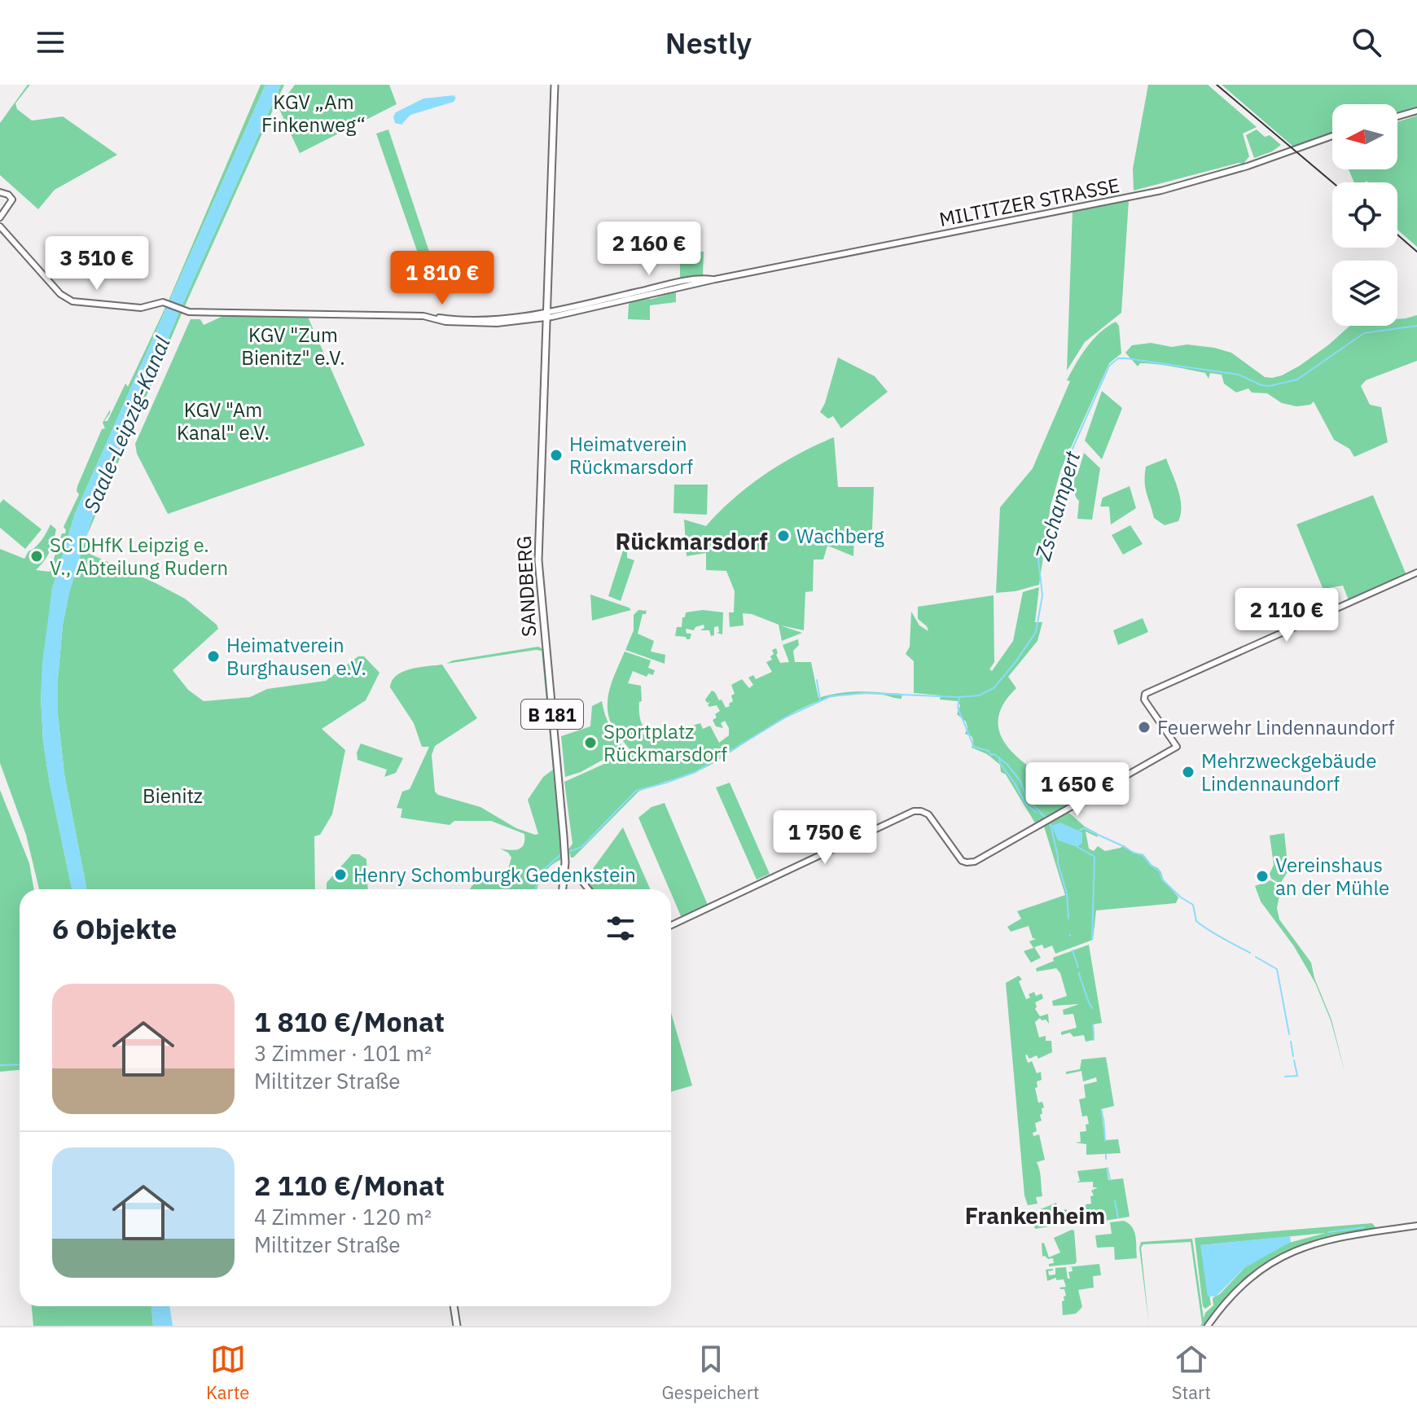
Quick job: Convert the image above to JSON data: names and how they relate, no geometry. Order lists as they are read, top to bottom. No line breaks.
{"streets":{"main road":["SANDBERG","B 181"],"street":["MILTITZER STRASSE"]},"crossings":[["MILTITZER STRASSE","SANDBERG"],["MILTITZER STRASSE","B 181"],["SANDBERG","B 181"]],"districts":["Rückmarsdorf","Frankenheim"],"water":["Saale-Leipzig-Kanal","Zschampert"],"parks":["KGV „Am Finkenweg“","KGV \"Zum Bienitz\" e.V.","KGV \"Am Kanal\" e.V.","Bienitz"],"places":["Heimatverein Rückmarsdorf","Wachberg","SC DHfK Leipzig e. V., Abteilung Rudern","Heimatverein Burghausen e.V.","Feuerwehr Lindennaundorf","Sportplatz Rückmarsdorf","Mehrzweckgebäude Lindennaundorf","Henry Schomburgk Gedenkstein","Vereinshaus an der Mühle"],"north":"left","page":{"header":"Nestly","price":["2 160 €","3 510 €","1 810 €","2 110 €","1 650 €","1 750 €"],"heading":"6 Objekte","list":[{"name":"1 810 €/Monat","note":"3 Zimmer · 101 m² · Miltitzer Straße"},{"name":"2 110 €/Monat","note":"4 Zimmer · 120 m² · Miltitzer Straße"}],"tabs":["Karte","Gespeichert","Start"]}}
